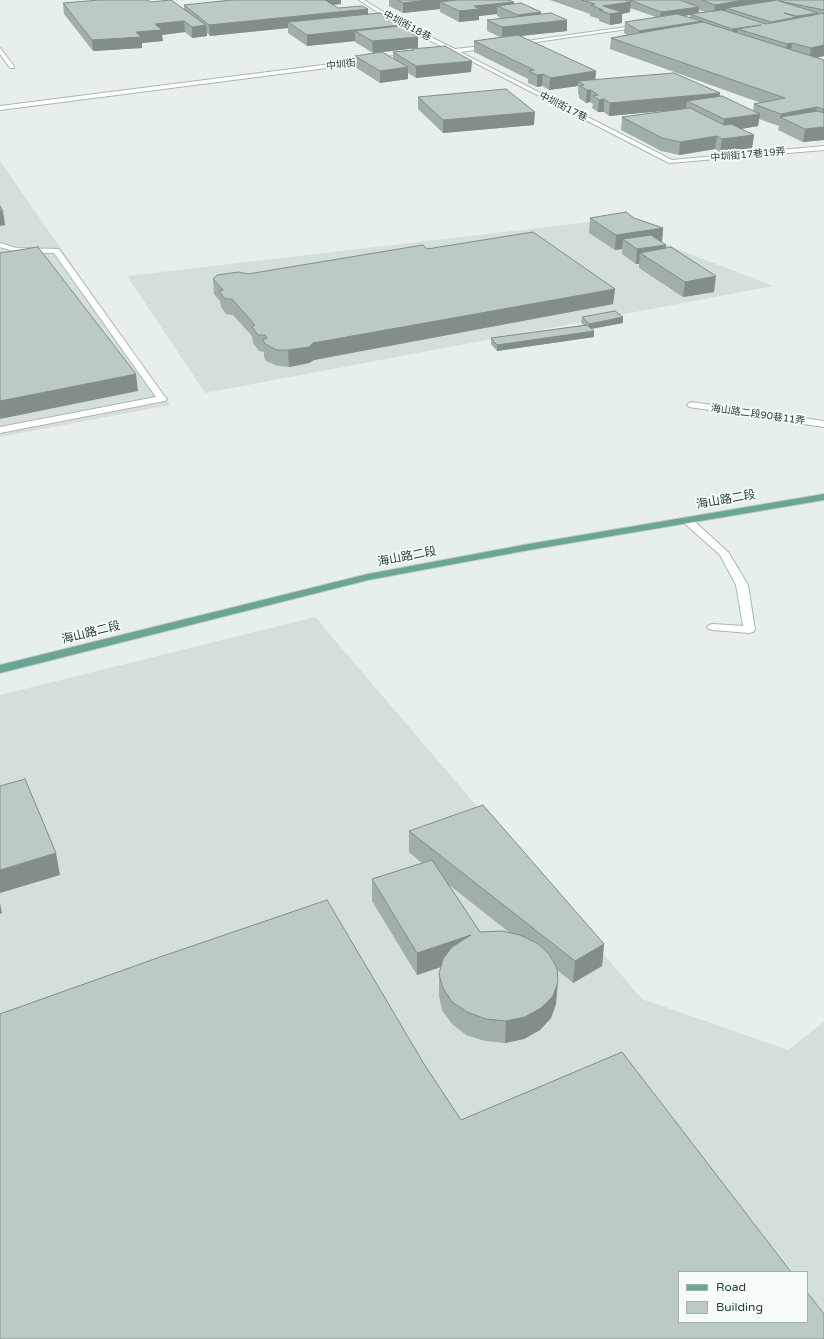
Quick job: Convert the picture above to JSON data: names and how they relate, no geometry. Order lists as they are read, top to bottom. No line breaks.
{"streets":{"main road":["海山路二段"],"street":["中圳街18巷","中圳街","中圳街17巷","中圳街17巷19弄","海山路二段90巷11弄"]},"crossings":[["中圳街18巷","中圳街17巷"],["中圳街17巷","中圳街17巷19弄"]],"legend":["Road","Building"]}
